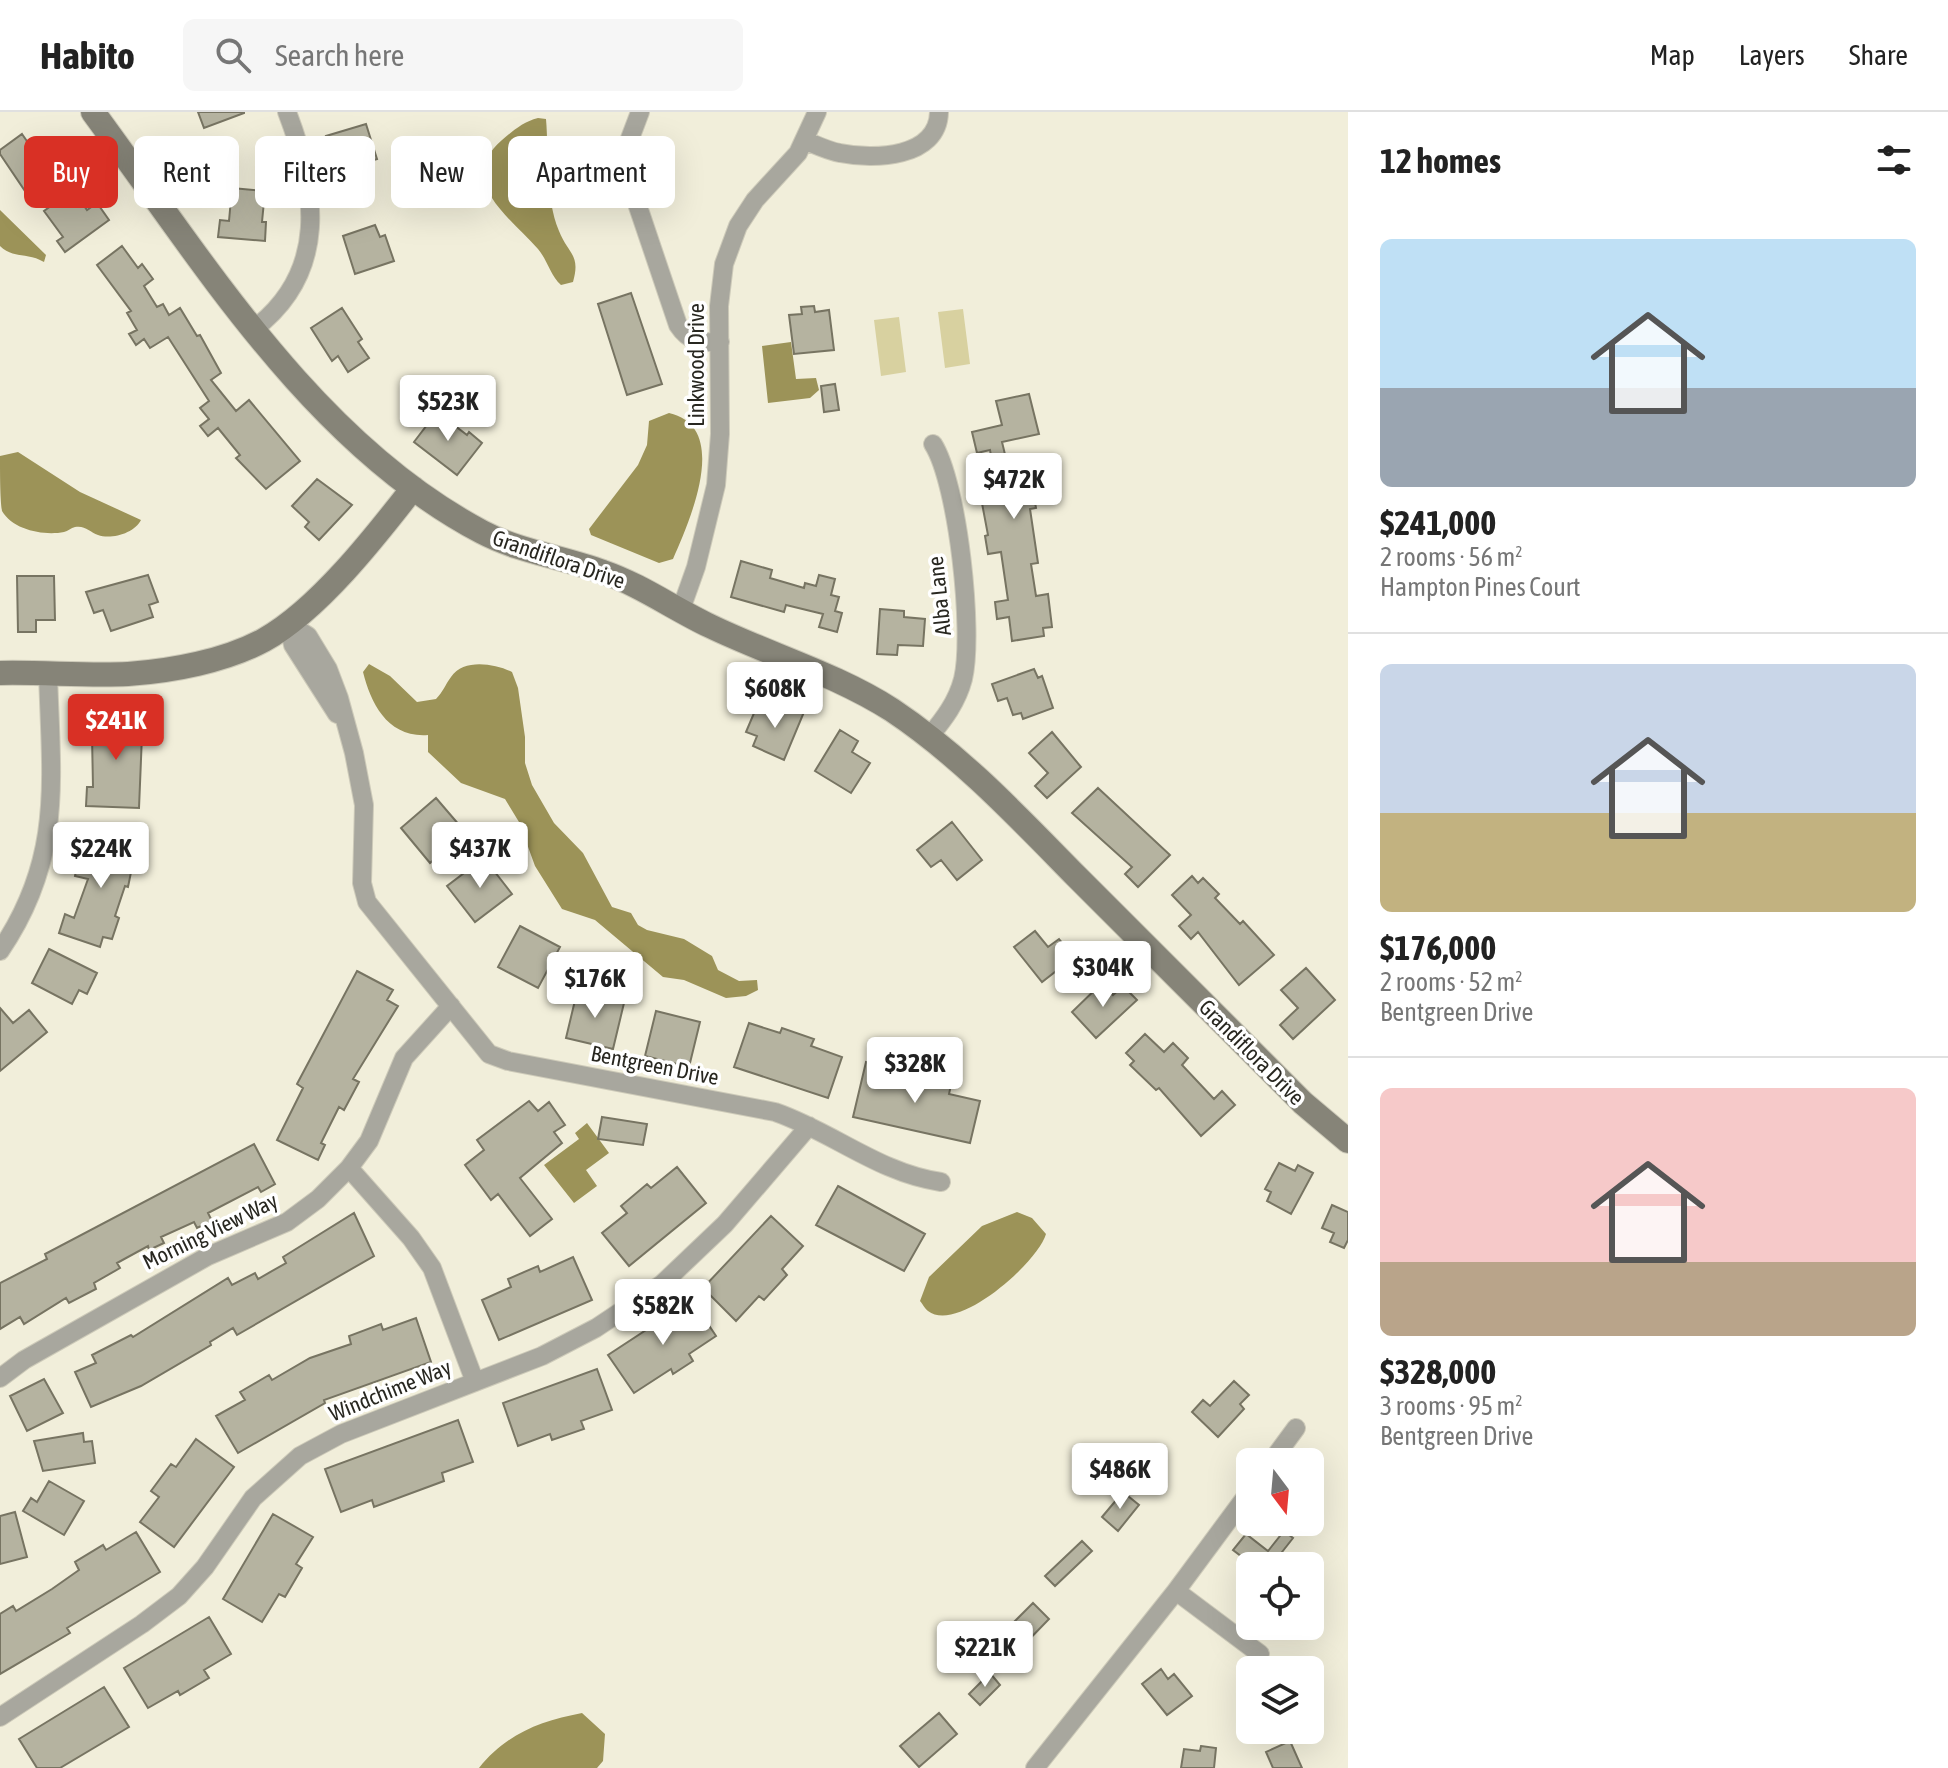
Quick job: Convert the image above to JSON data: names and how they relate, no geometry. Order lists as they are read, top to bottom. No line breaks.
{"streets":{"street":["Linkwood Drive","Grandiflora Drive","Alba Lane","Bentgreen Drive","Morning View Way","Windchime Way"]},"crossings":[["Linkwood Drive","Grandiflora Drive"],["Grandiflora Drive","Alba Lane"],["Bentgreen Drive","Morning View Way"],["Bentgreen Drive","Windchime Way"]],"north":"bottom","page":{"header":"Habito","search":"Search here","nav":["Map","Layers","Share"],"heading":"12 homes","chip":["Buy","Rent","Filters","New","Apartment"],"list":[{"name":"$241,000","note":"2 rooms · 56 m² · Hampton Pines Court"},{"name":"$176,000","note":"2 rooms · 52 m² · Bentgreen Drive"},{"name":"$328,000","note":"3 rooms · 95 m² · Bentgreen Drive"}],"price":["$523K","$472K","$608K","$241K","$224K","$437K","$304K","$176K","$328K","$582K","$486K","$221K"]}}
